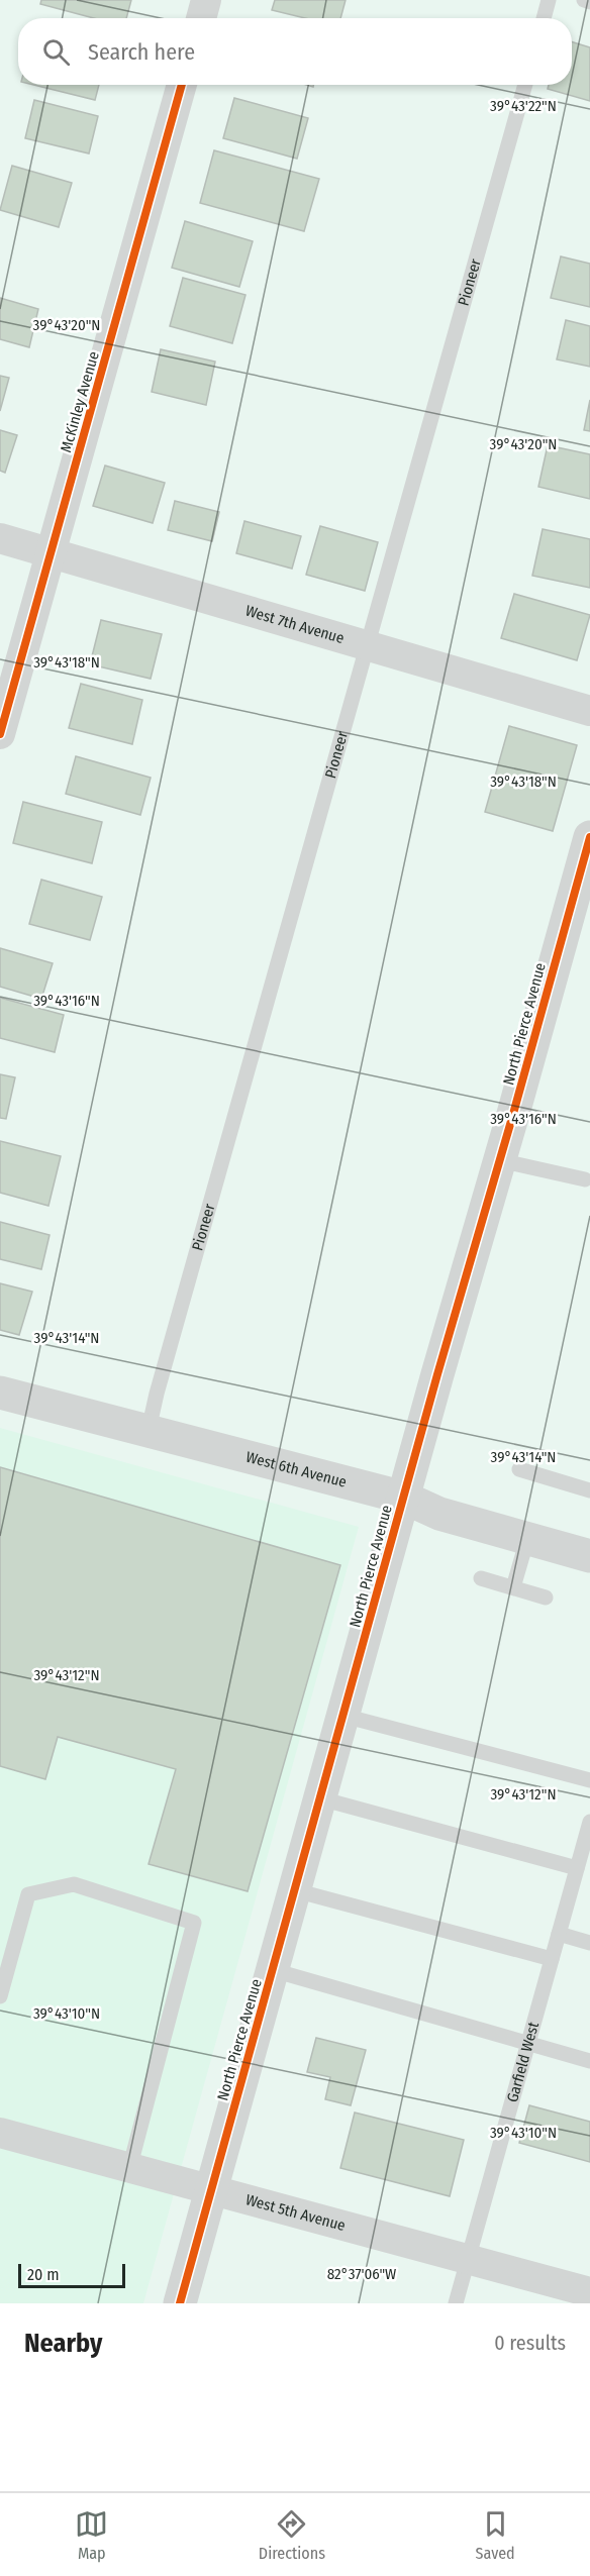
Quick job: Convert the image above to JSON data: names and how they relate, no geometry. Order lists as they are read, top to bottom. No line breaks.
{"streets":{"street":["McKinley Avenue","West 7th Avenue","North Pierce Avenue","West 6th Avenue","West 5th Avenue"],"lane":["Pioneer","Garfield West"]},"crossings":[["Pioneer","West 7th Avenue"],["Pioneer","West 6th Avenue"],["McKinley Avenue","West 7th Avenue"],["North Pierce Avenue","West 6th Avenue"],["North Pierce Avenue","West 5th Avenue"],["Garfield West","West 5th Avenue"]],"scale_bar":"20 m","page":{"search":"Search here","scale":"20 m","heading":["Nearby","0 results"],"nav":["Map","Directions","Saved"]},"coordinates":["39°43'22\"N","39°43'20\"N","39°43'18\"N","39°43'16\"N","39°43'14\"N","39°43'12\"N","39°43'10\"N","82°37'06\"W"]}
